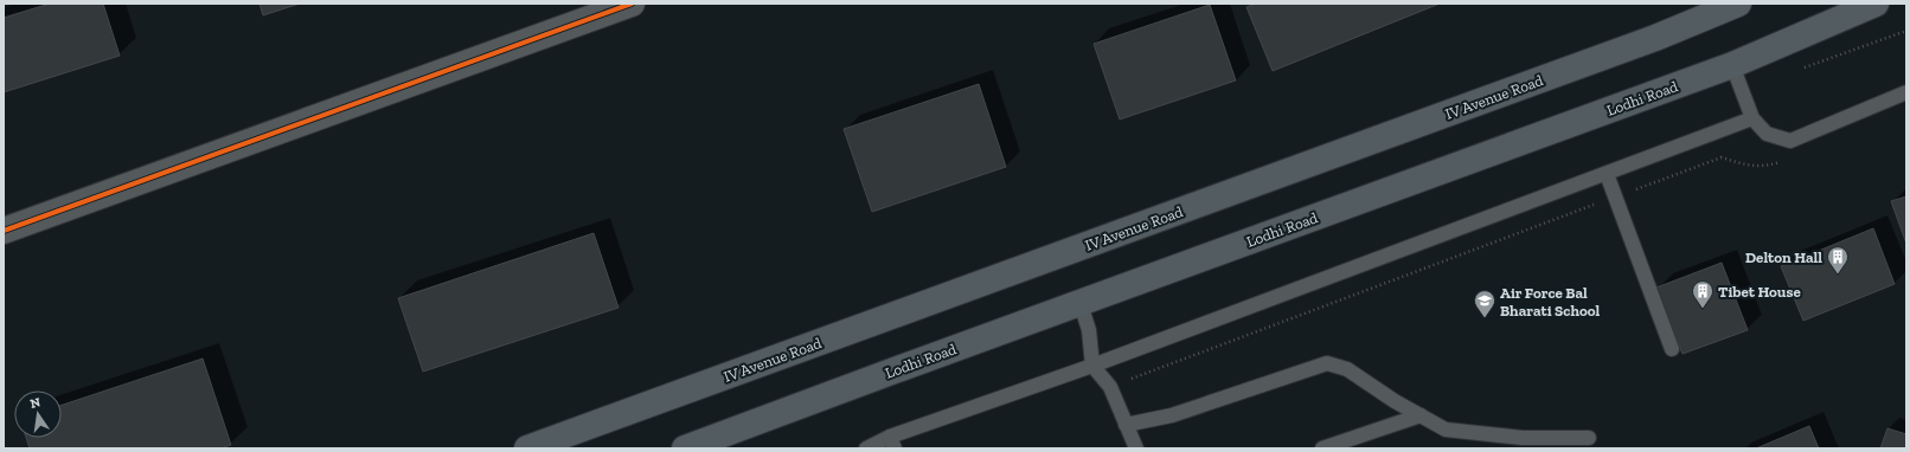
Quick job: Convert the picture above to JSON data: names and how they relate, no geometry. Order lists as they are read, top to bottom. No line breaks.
{"streets":{"main road":["IV Avenue Road","Lodhi Road"]},"places":{"building":["Delton Hall","Tibet House"],"school or university":["Air Force Bal Bharati School"]},"north":"top"}
